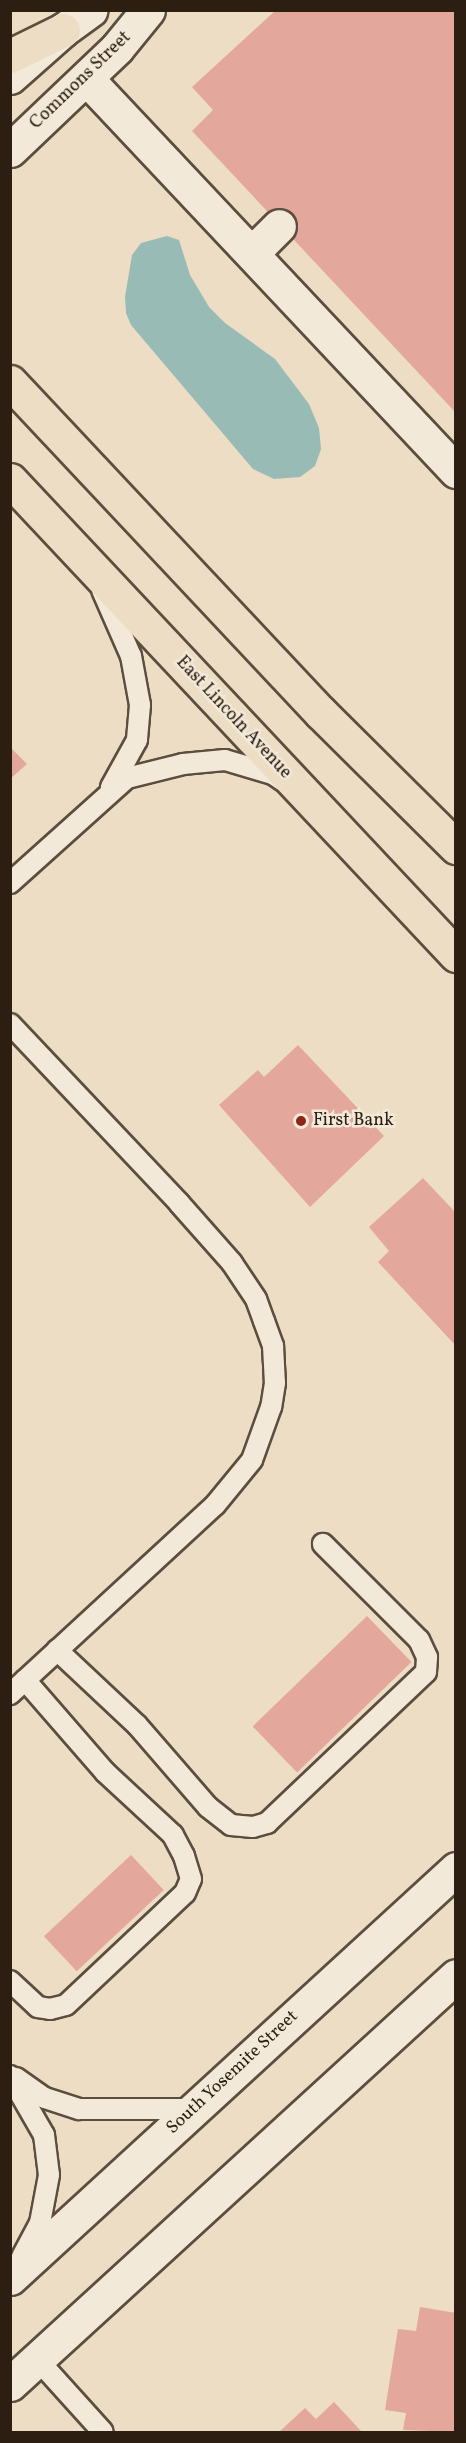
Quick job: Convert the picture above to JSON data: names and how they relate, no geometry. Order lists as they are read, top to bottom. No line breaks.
{"streets":{"main road":["Commons Street","East Lincoln Avenue","South Yosemite Street"]},"places":["First Bank"]}
